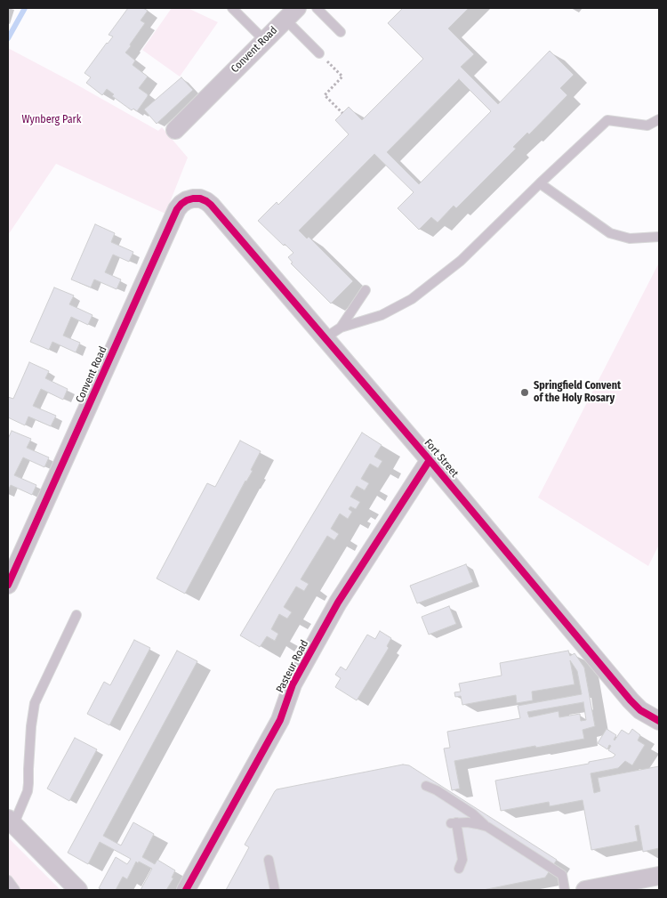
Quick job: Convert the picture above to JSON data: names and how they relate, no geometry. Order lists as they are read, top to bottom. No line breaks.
{"streets":{"street":["Convent Road","Fort Street","Pasteur Road"]},"crossings":[["Convent Road","Fort Street"],["Fort Street","Pasteur Road"]],"parks":["Wynberg Park"],"places":["Springfield Convent of the Holy Rosary"]}
